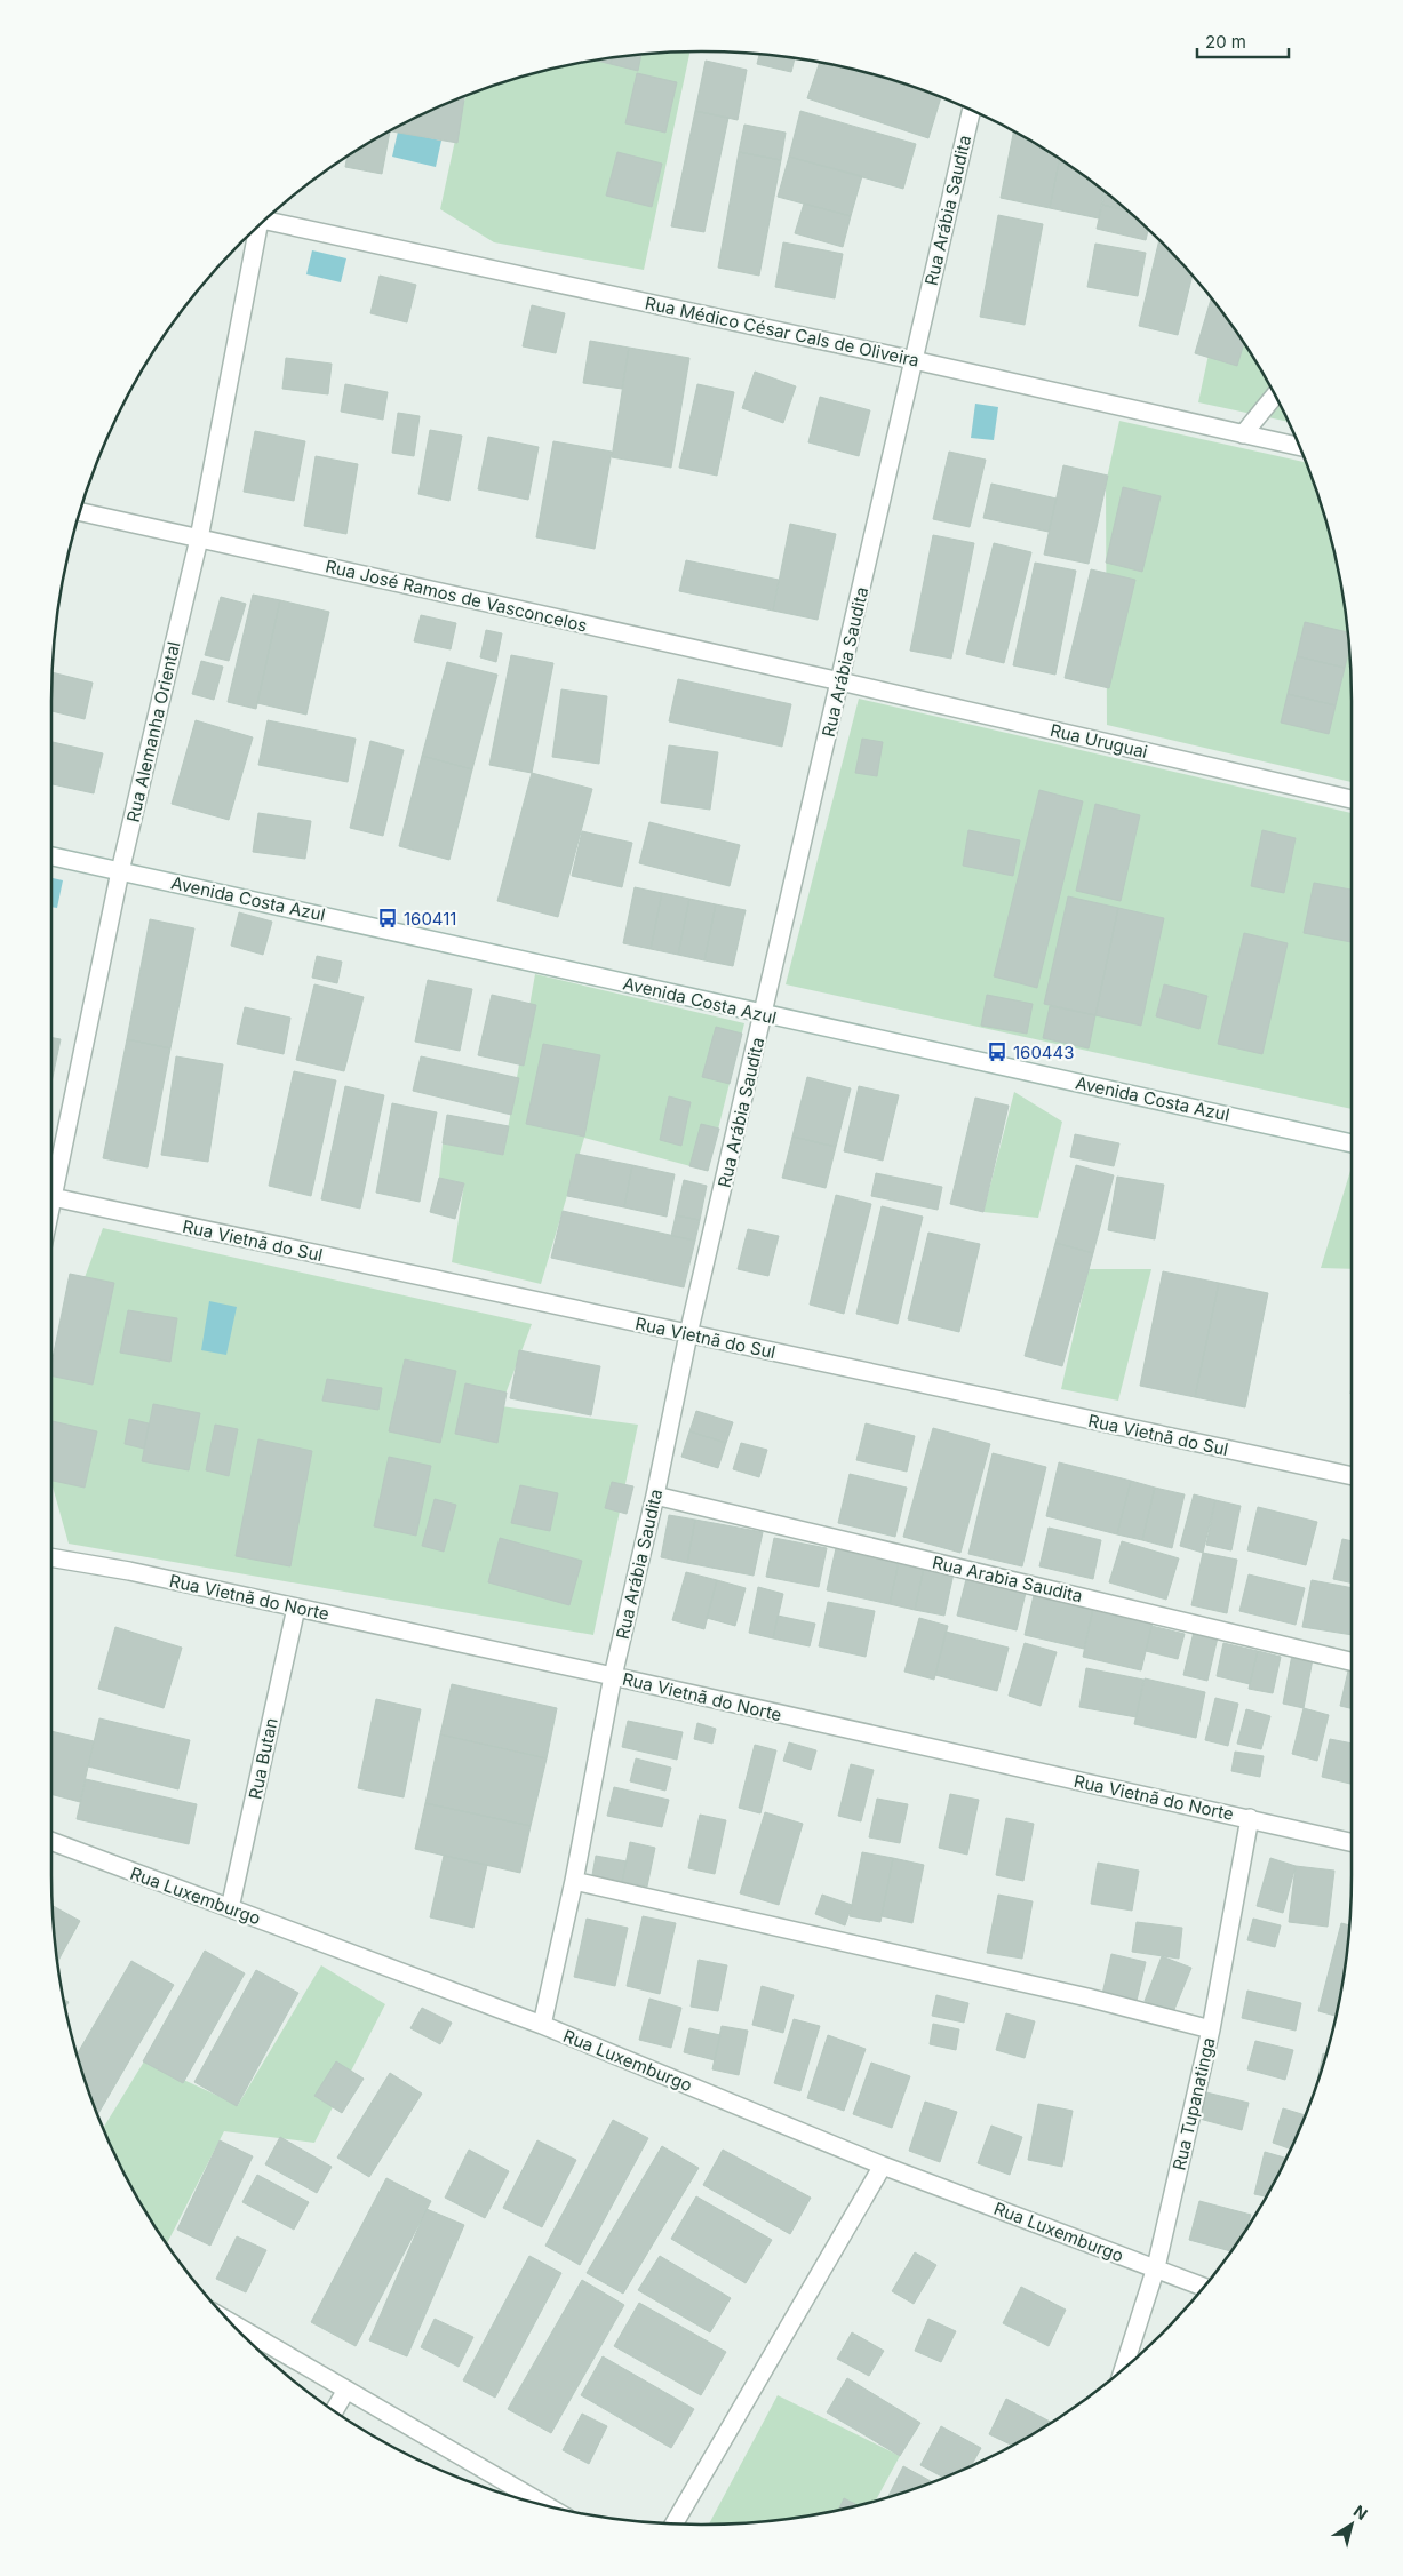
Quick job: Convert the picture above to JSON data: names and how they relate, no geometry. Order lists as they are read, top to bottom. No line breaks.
{"streets":{"street":["Rua Arábia Saudita","Rua Médico César Cals de Oliveira","Rua José Ramos de Vasconcelos","Rua Alemanha Oriental","Rua Uruguai","Avenida Costa Azul","Rua Vietnã do Sul","Rua Arabia Saudita","Rua Vietnã do Norte","Rua Butan","Rua Luxemburgo","Rua Tupanatinga"]},"crossings":[["Rua Arábia Saudita","Rua Médico César Cals de Oliveira"],["Rua Arábia Saudita","Rua José Ramos de Vasconcelos"],["Rua Arábia Saudita","Rua Uruguai"],["Rua Arábia Saudita","Avenida Costa Azul"],["Rua Arábia Saudita","Rua Vietnã do Sul"],["Rua Arábia Saudita","Rua Arabia Saudita"],["Rua Arábia Saudita","Rua Vietnã do Norte"],["Rua Arábia Saudita","Rua Luxemburgo"],["Rua José Ramos de Vasconcelos","Rua Alemanha Oriental"],["Rua José Ramos de Vasconcelos","Rua Uruguai"],["Rua Alemanha Oriental","Avenida Costa Azul"],["Rua Alemanha Oriental","Rua Vietnã do Sul"],["Rua Vietnã do Norte","Rua Butan"],["Rua Vietnã do Norte","Rua Tupanatinga"],["Rua Butan","Rua Luxemburgo"],["Rua Luxemburgo","Rua Tupanatinga"]],"places":{"bus stop":["160411","160443"]},"scale_bar":"20 m","north":"top right"}
